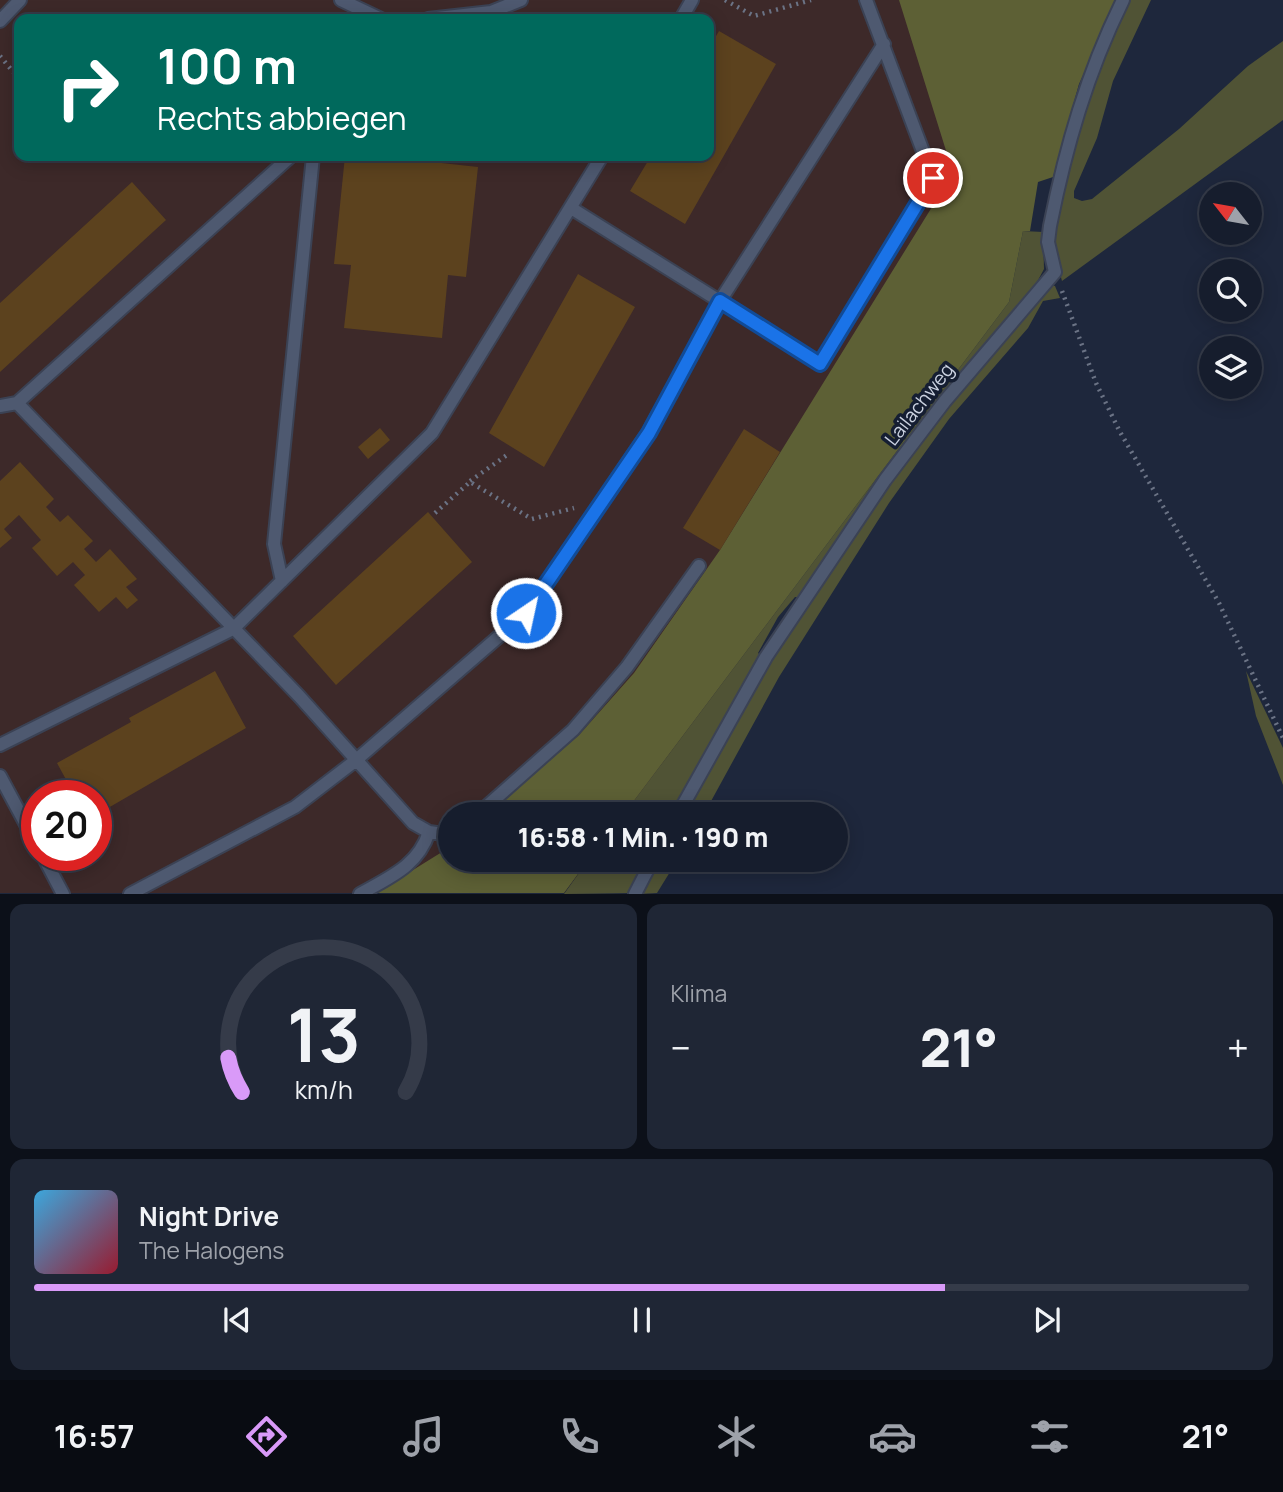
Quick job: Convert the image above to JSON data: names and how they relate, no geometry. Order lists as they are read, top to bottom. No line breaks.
{"streets":{"lane":["Lailachweg"]},"north":"top left","page":{"turn":["100 m","Rechts abbiegen"],"limit":"20","trip":"16:58 · 1 Min. · 190 m","tile":"Klima","heat":["−","21°","+"],"song":["Night Drive","The Halogens"],"tabs":["16:57","21°"],"gauge":["13","km/h"]}}
